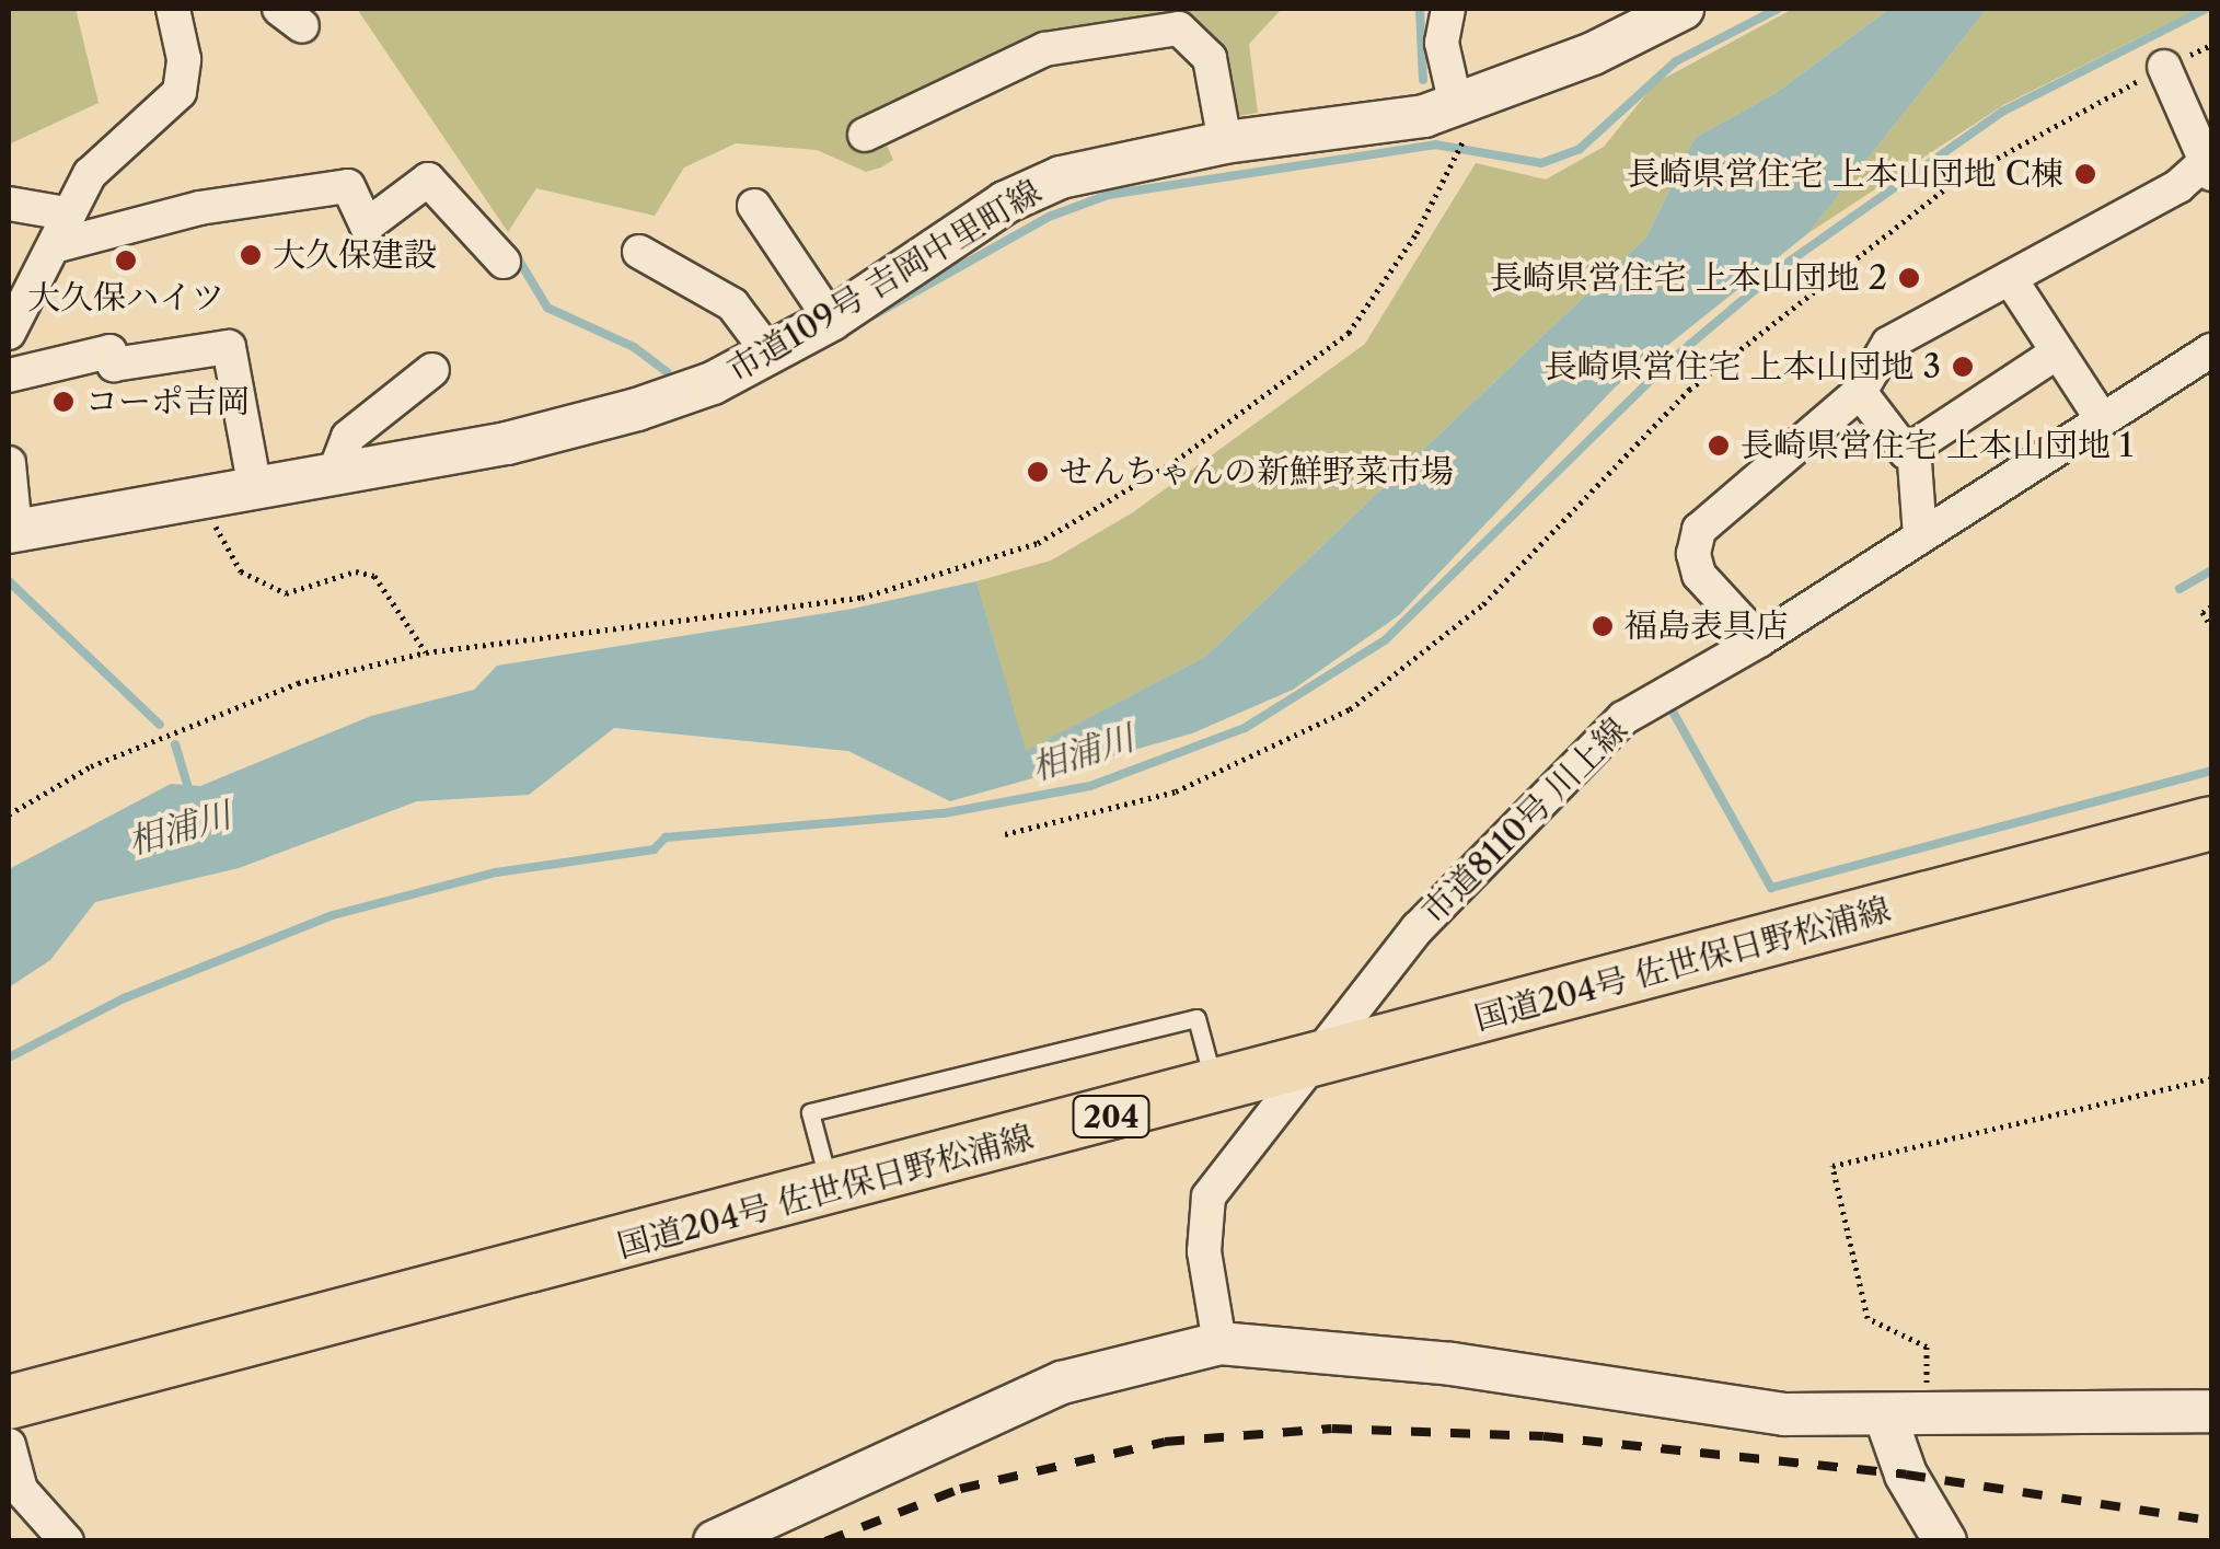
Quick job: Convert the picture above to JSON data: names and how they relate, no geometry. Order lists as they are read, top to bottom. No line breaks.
{"streets":{"highway":["国道204号 佐世保日野松浦線","204"],"street":["市道109号 吉岡中里町線","市道8110号 川上線"]},"crossings":[["市道8110号 川上線","国道204号 佐世保日野松浦線"]],"water":["相浦川"],"places":["長崎県営住宅 上本山団地 C棟","大久保建設","大久保ハイツ","長崎県営住宅 上本山団地 2","長崎県営住宅 上本山団地 3","コーポ吉岡","長崎県営住宅 上本山団地 1","せんちゃんの新鮮野菜市場","福島表具店"]}
